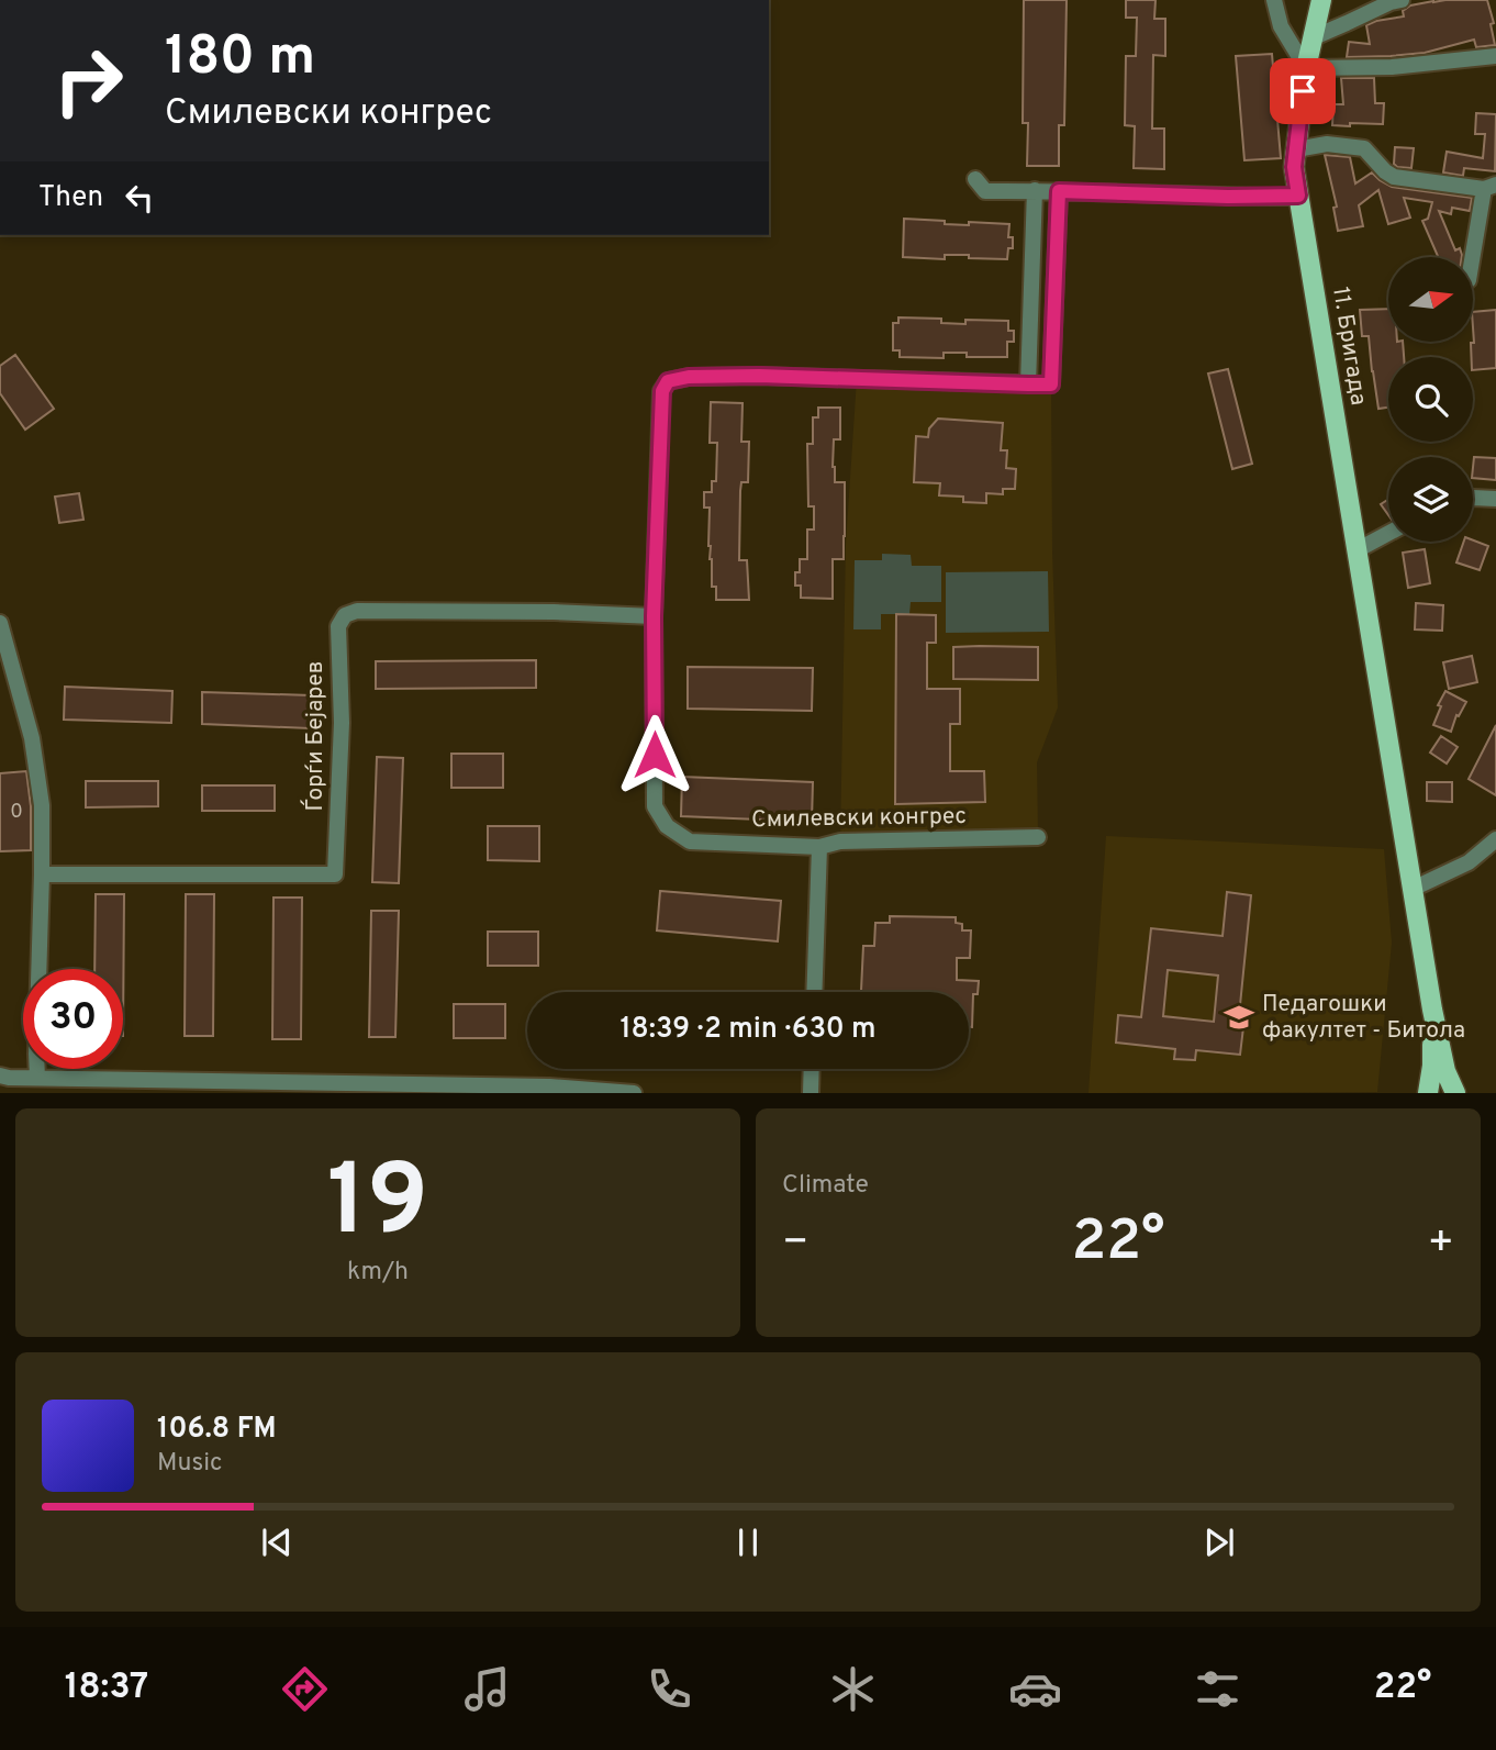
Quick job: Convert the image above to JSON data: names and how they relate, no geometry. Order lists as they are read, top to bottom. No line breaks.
{"streets":{"main road":["11. Бригада"],"street":["Ѓорѓи Бејарев","Смилевски конгрес"]},"crossings":[["Ѓорѓи Бејарев","Смилевски конгрес"]],"places":{"school or university":["Педагошки факултет - Битола"]},"house_numbers":["0"],"north":"right","page":{"turn":["180 m","Смилевски конгрес"],"then":"Then","limit":"30","trip":"18:39 · 2 min · 630 m","tile":[["19","km/h"],"Climate"],"heat":["−","22°","+"],"song":["106.8 FM","Music"],"tabs":["18:37","22°"]}}
